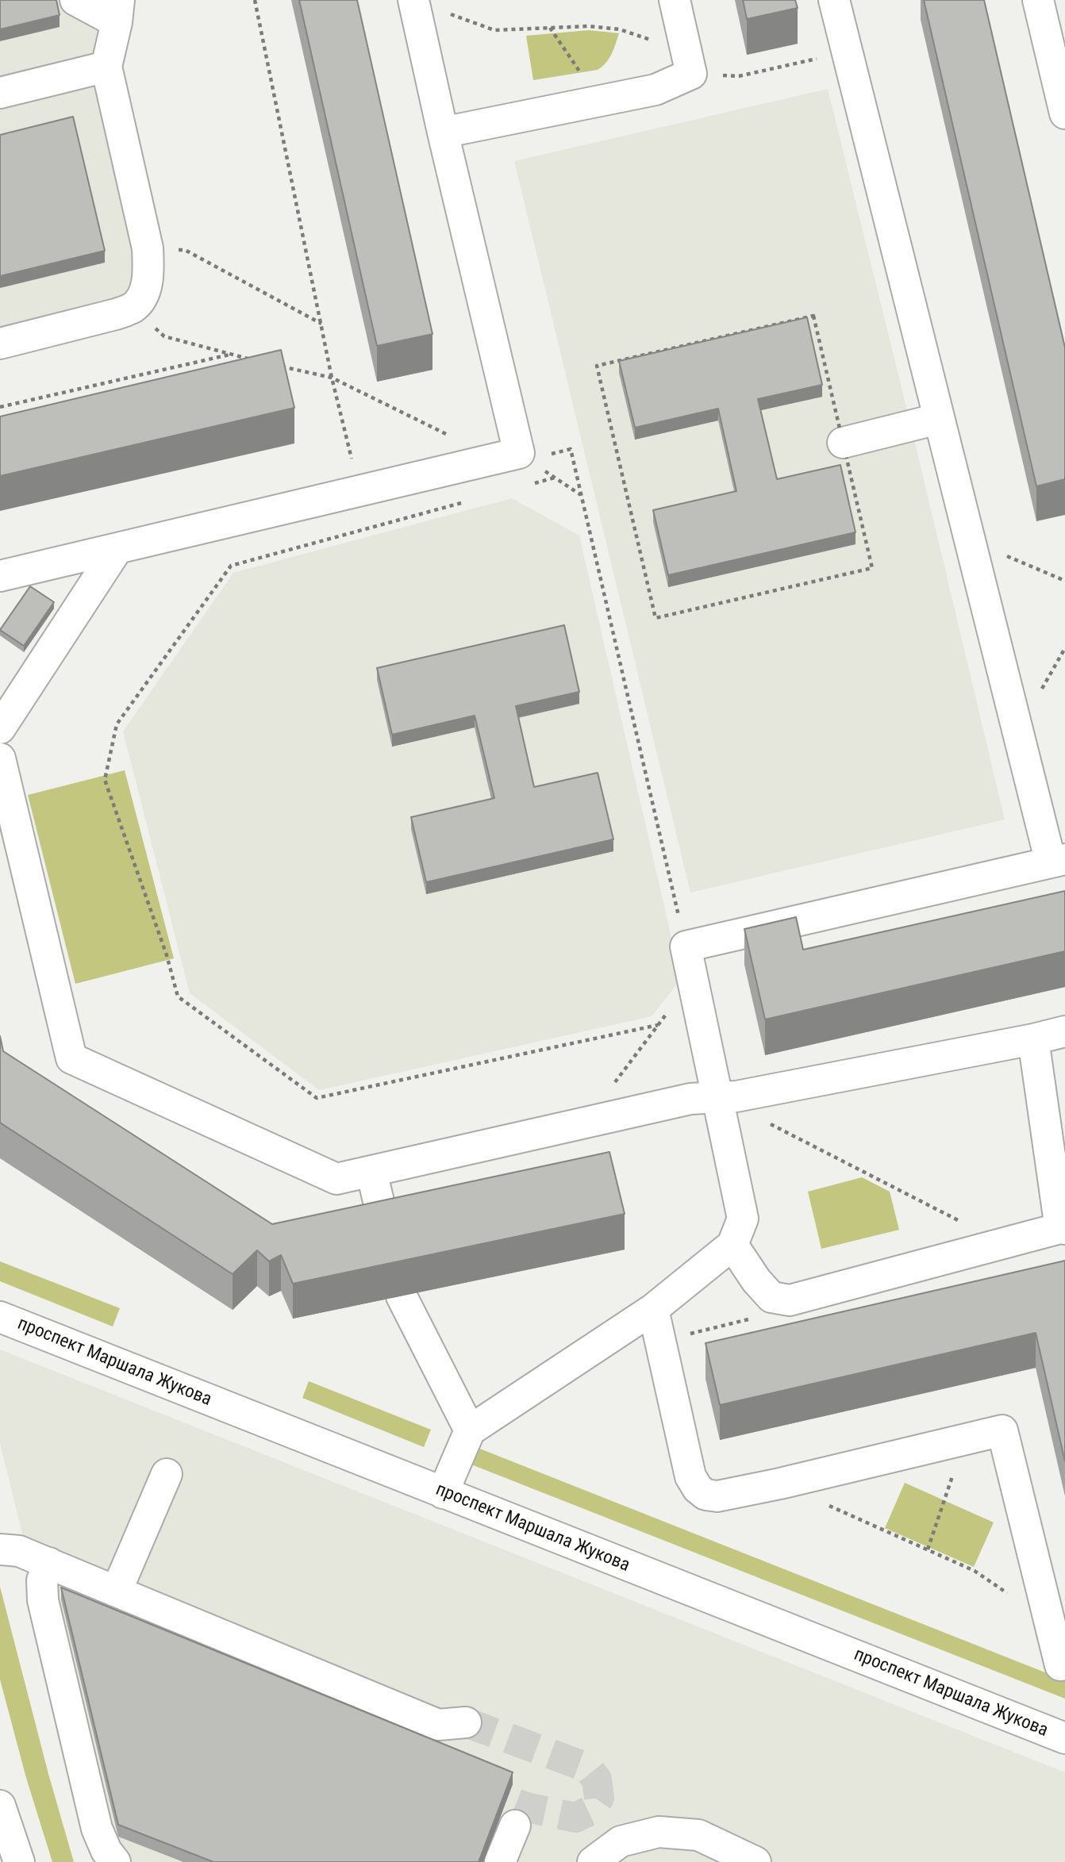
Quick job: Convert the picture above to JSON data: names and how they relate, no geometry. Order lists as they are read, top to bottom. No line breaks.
{"streets":{"street":["проспект Маршала Жукова"]}}
